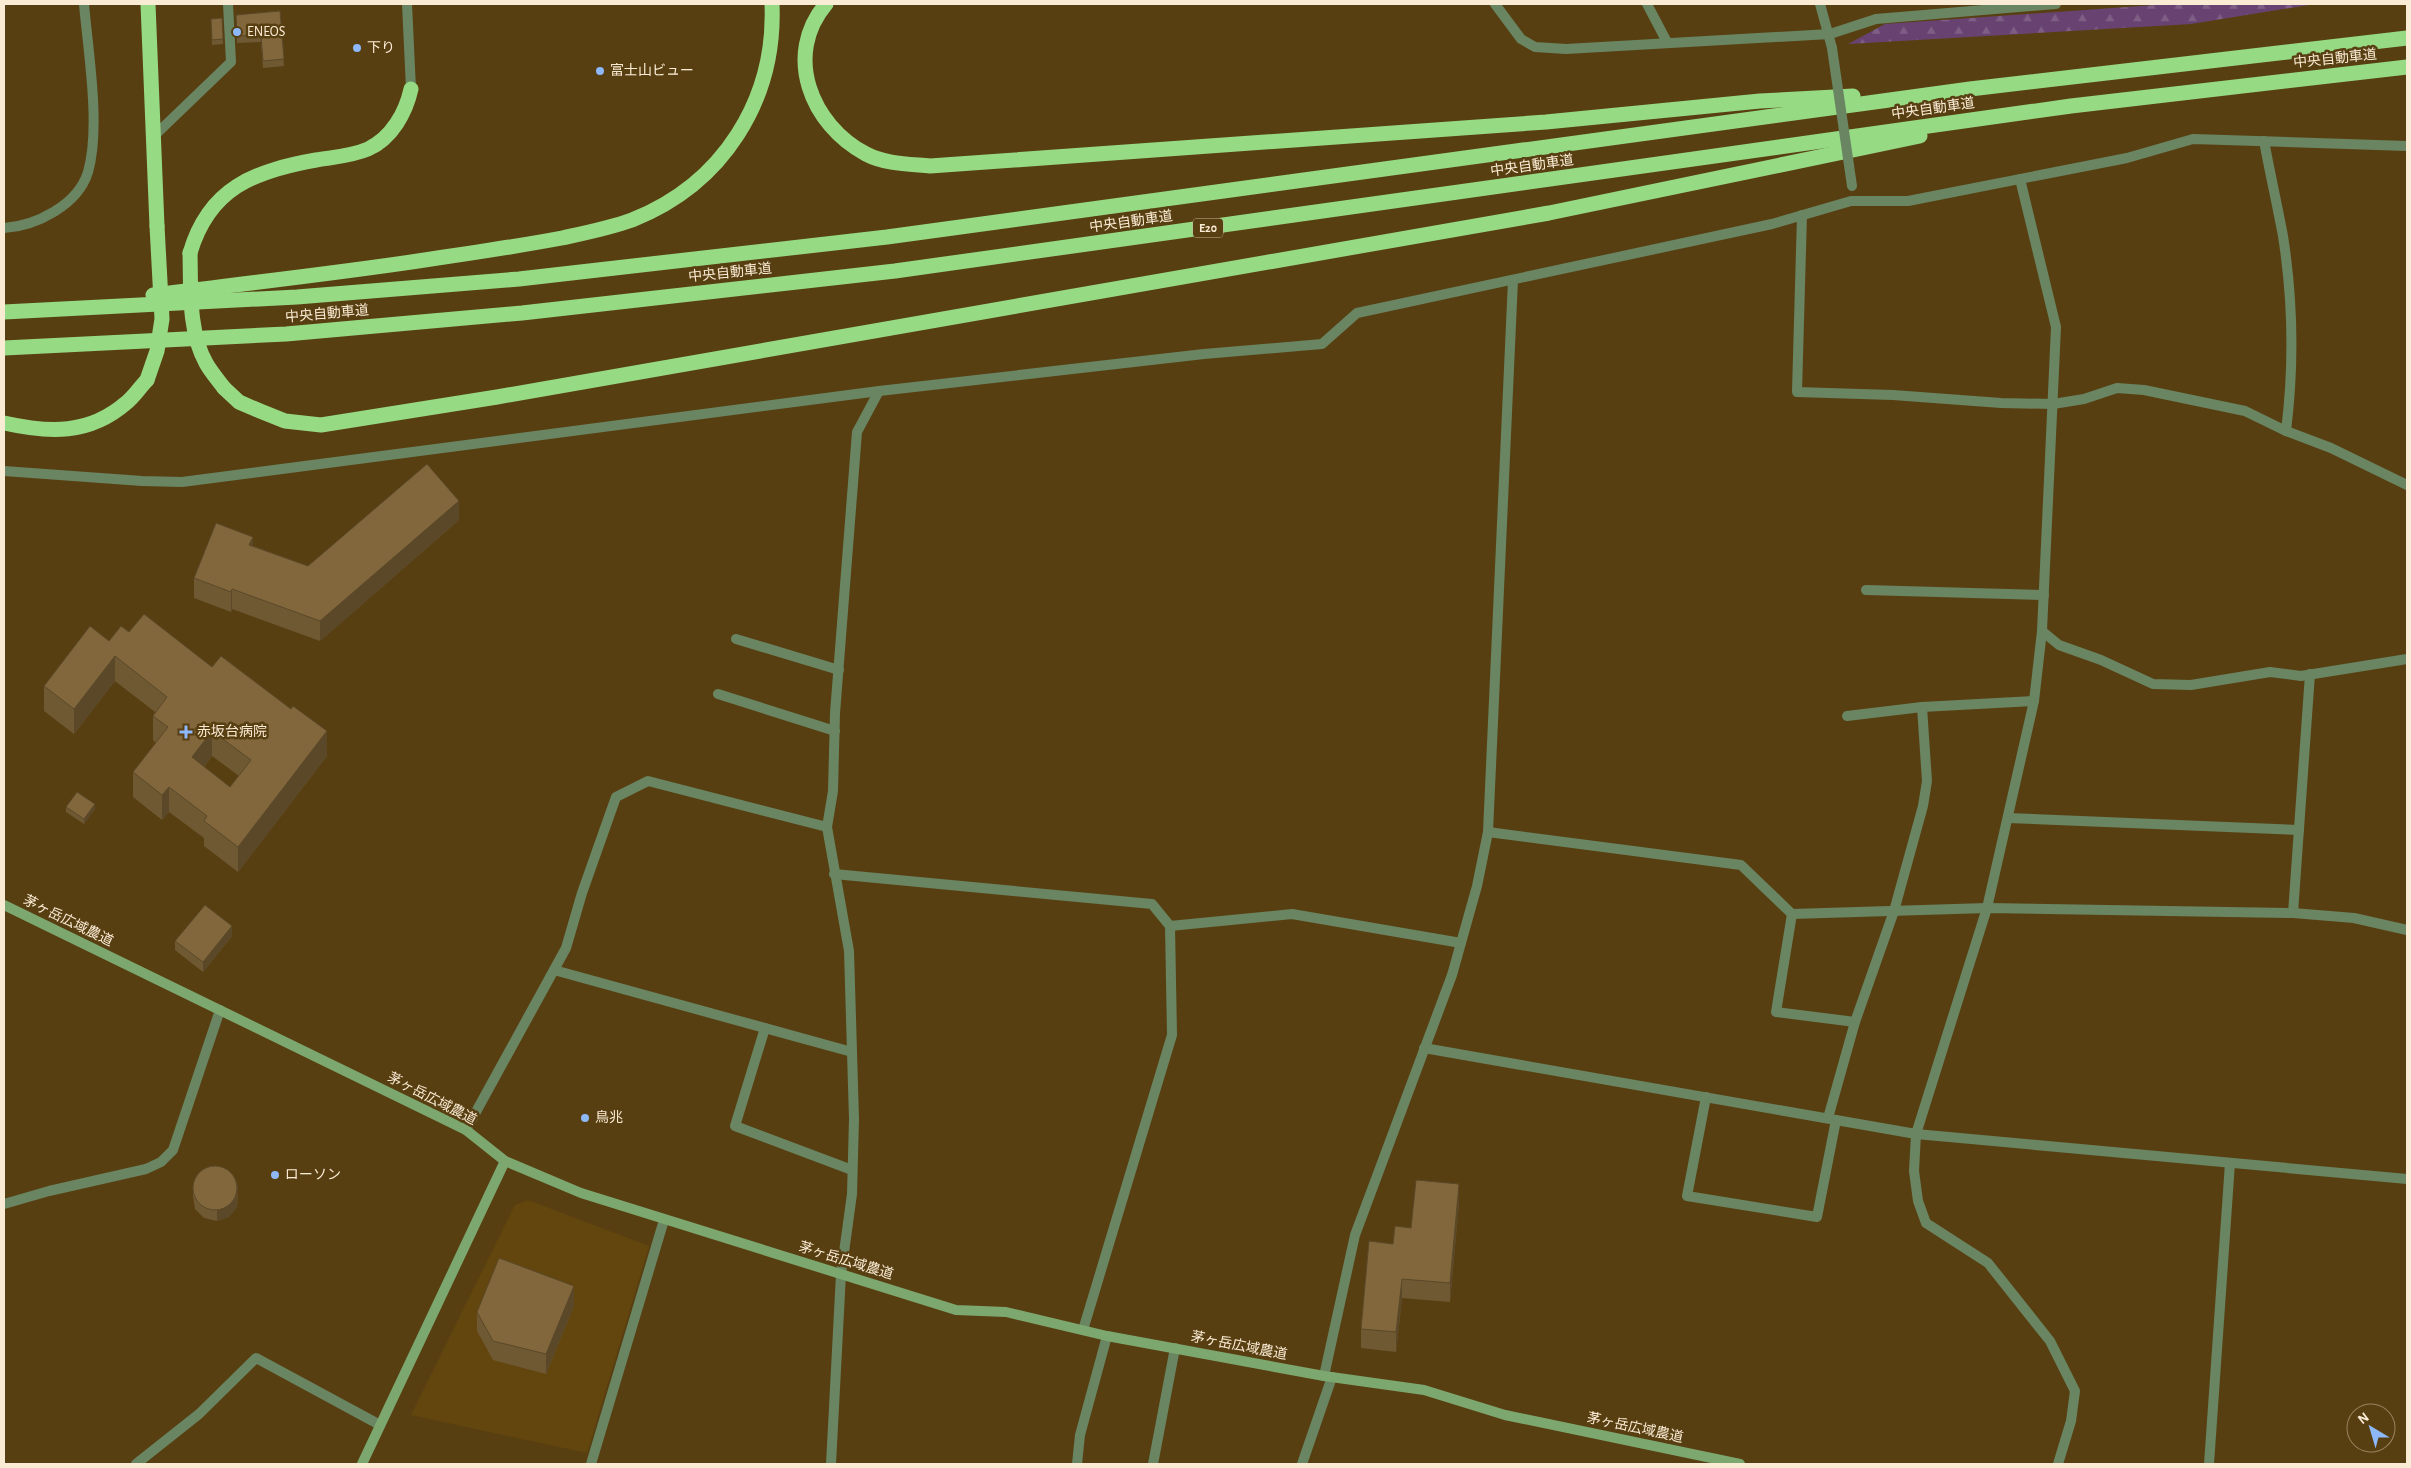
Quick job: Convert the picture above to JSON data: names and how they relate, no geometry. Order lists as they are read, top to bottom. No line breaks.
{"streets":{"highway":["中央自動車道","E20"],"street":["茅ヶ岳広域農道"]},"places":{"other":["ENEOS","下り","富士山ビュー","鳥兆","ローソン"],"health":["赤坂台病院"]},"north":"top left"}
